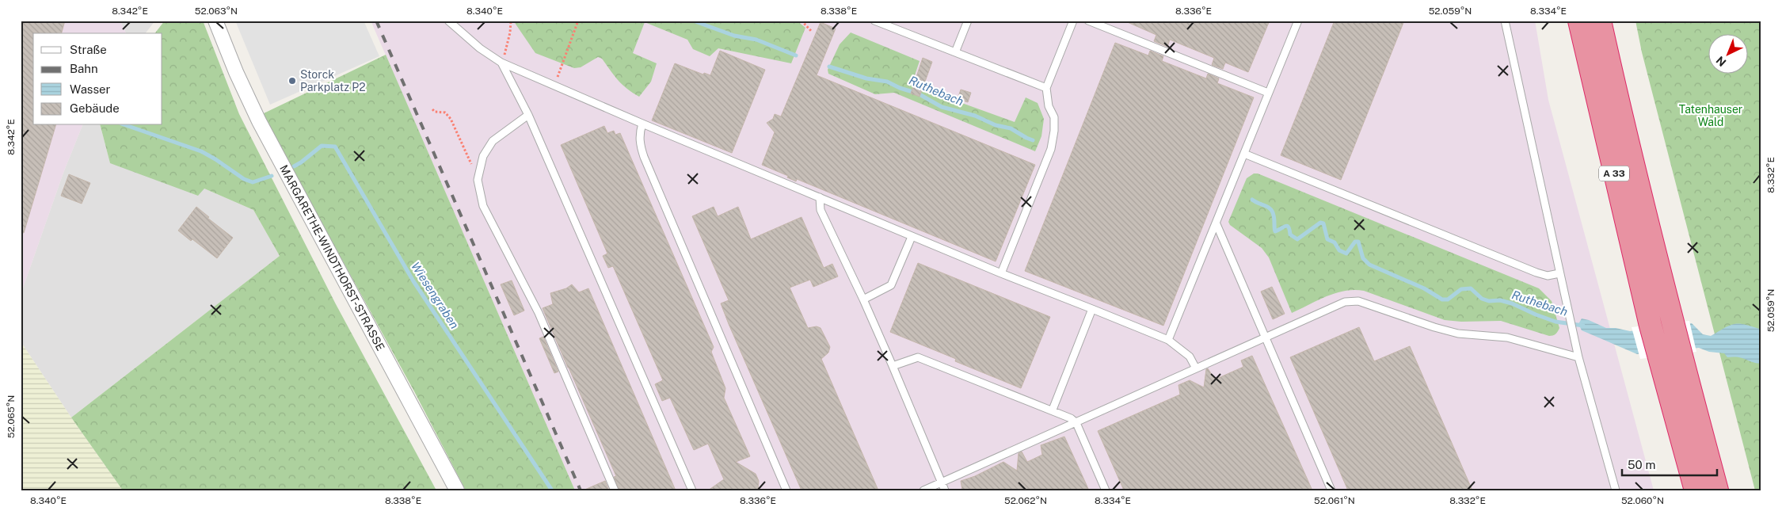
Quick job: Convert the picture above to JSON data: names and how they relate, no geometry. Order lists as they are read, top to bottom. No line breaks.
{"streets":{"highway":["A 33"],"street":["MARGARETHE-WINDTHORST-STRASSE"]},"water":["Ruthebach","Wiesengraben"],"parks":["Tatenhauser Wald"],"places":["Storck Parkplatz P2"],"legend":["Straße","Bahn","Wasser","Gebäude"],"scale_bar":"50 m","north":"bottom left","coordinates":["8.342°E","52.063°N","8.340°E","8.338°E","8.336°E","52.059°N","8.334°E","8.332°E","52.065°N","52.062°N","52.061°N","52.060°N"]}
